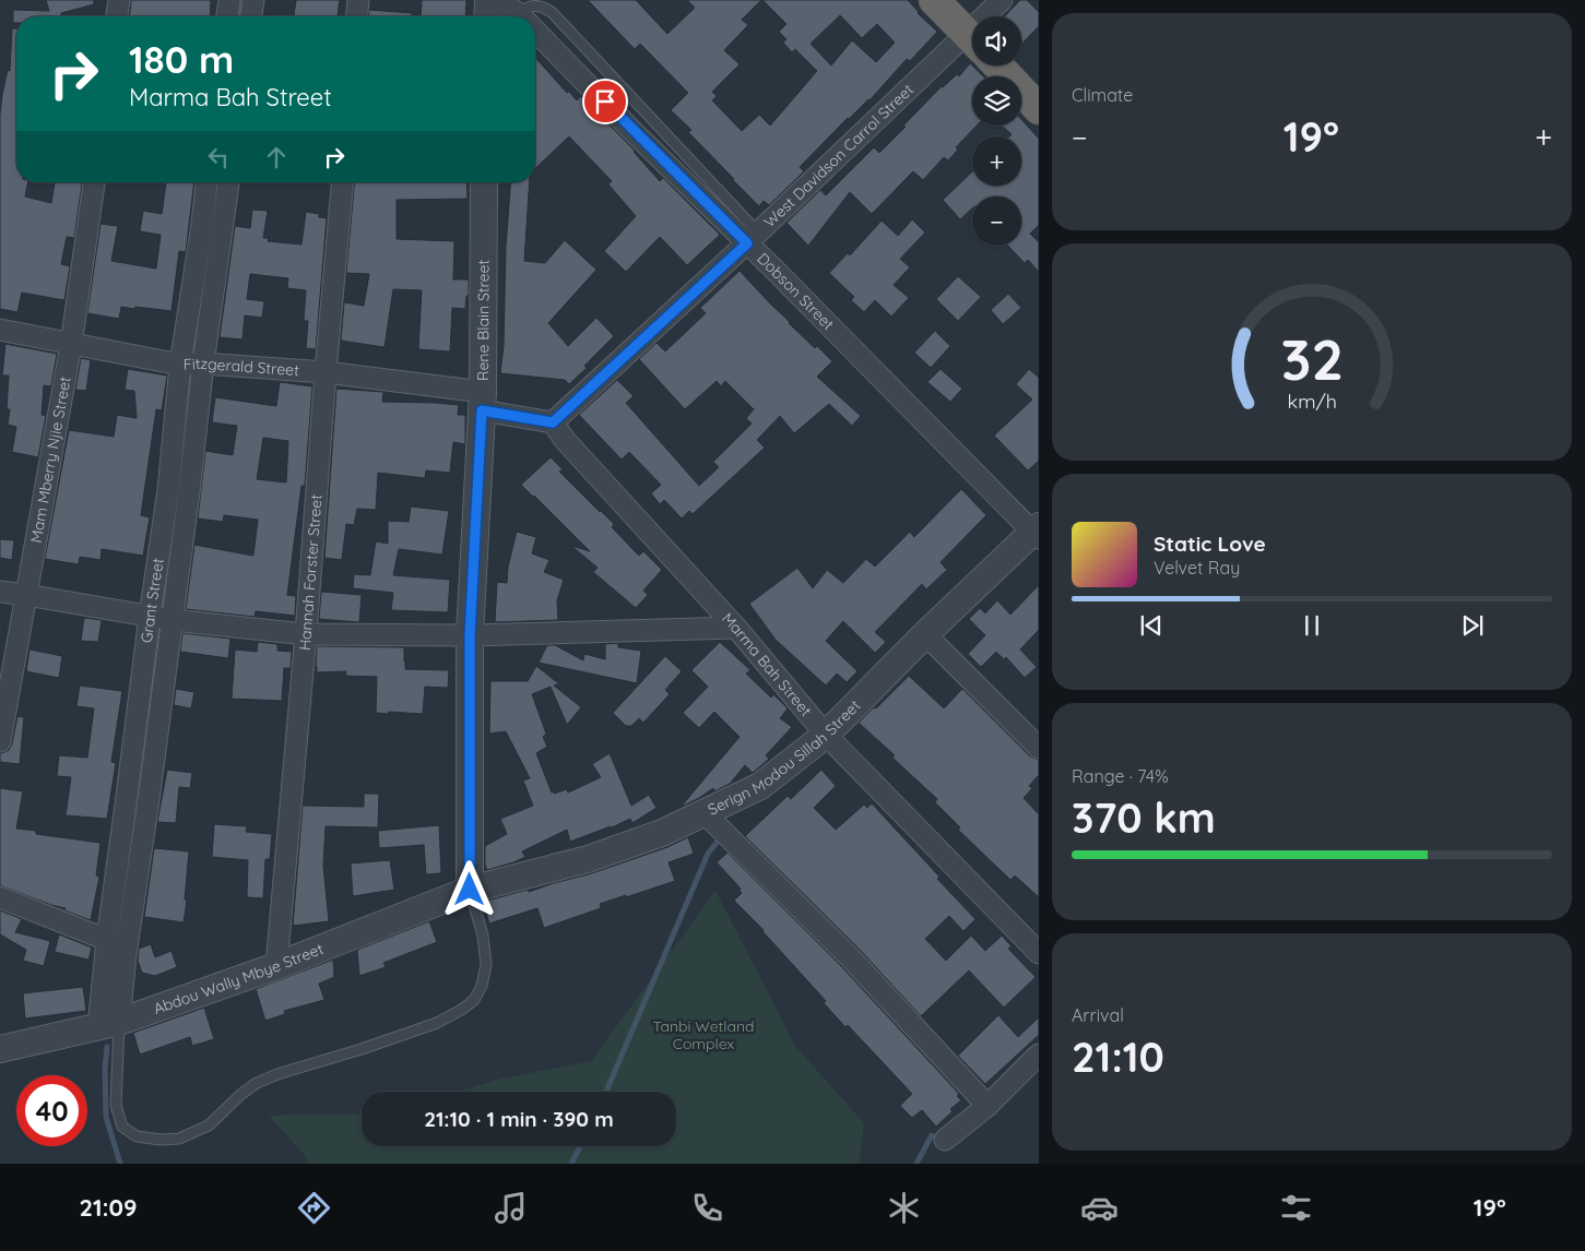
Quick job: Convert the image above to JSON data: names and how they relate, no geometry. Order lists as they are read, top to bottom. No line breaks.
{"streets":{"street":["West Davidson Carrol Street","Dobson Street","Rene Blain Street","Fitzgerald Street","Mam Mberry Njie Street","Hannah Forster Street","Grant Street","Marma Bah Street","Serign Modou Sillah Street","Abdou Wally Mbye Street"]},"crossings":[["West Davidson Carrol Street","Dobson Street"],["West Davidson Carrol Street","Marma Bah Street"],["Dobson Street","Serign Modou Sillah Street"],["Rene Blain Street","Fitzgerald Street"],["Rene Blain Street","Serign Modou Sillah Street"],["Rene Blain Street","Abdou Wally Mbye Street"],["Fitzgerald Street","Mam Mberry Njie Street"],["Fitzgerald Street","Hannah Forster Street"],["Fitzgerald Street","Grant Street"],["Hannah Forster Street","Abdou Wally Mbye Street"],["Grant Street","Abdou Wally Mbye Street"],["Marma Bah Street","Serign Modou Sillah Street"],["Serign Modou Sillah Street","Abdou Wally Mbye Street"]],"parks":["Tanbi Wetland Complex"],"page":{"tile":["Climate",["Range · 74%","370 km"],["Arrival","21:10"]],"map_buttons":["+","−"],"turn":["180 m","Marma Bah Street"],"heat":["−","19°","+"],"song":["Static Love","Velvet Ray"],"limit":"40","trip":"21:10 · 1 min · 390 m","tabs":["21:09","19°"],"gauge":["32","km/h"]}}
